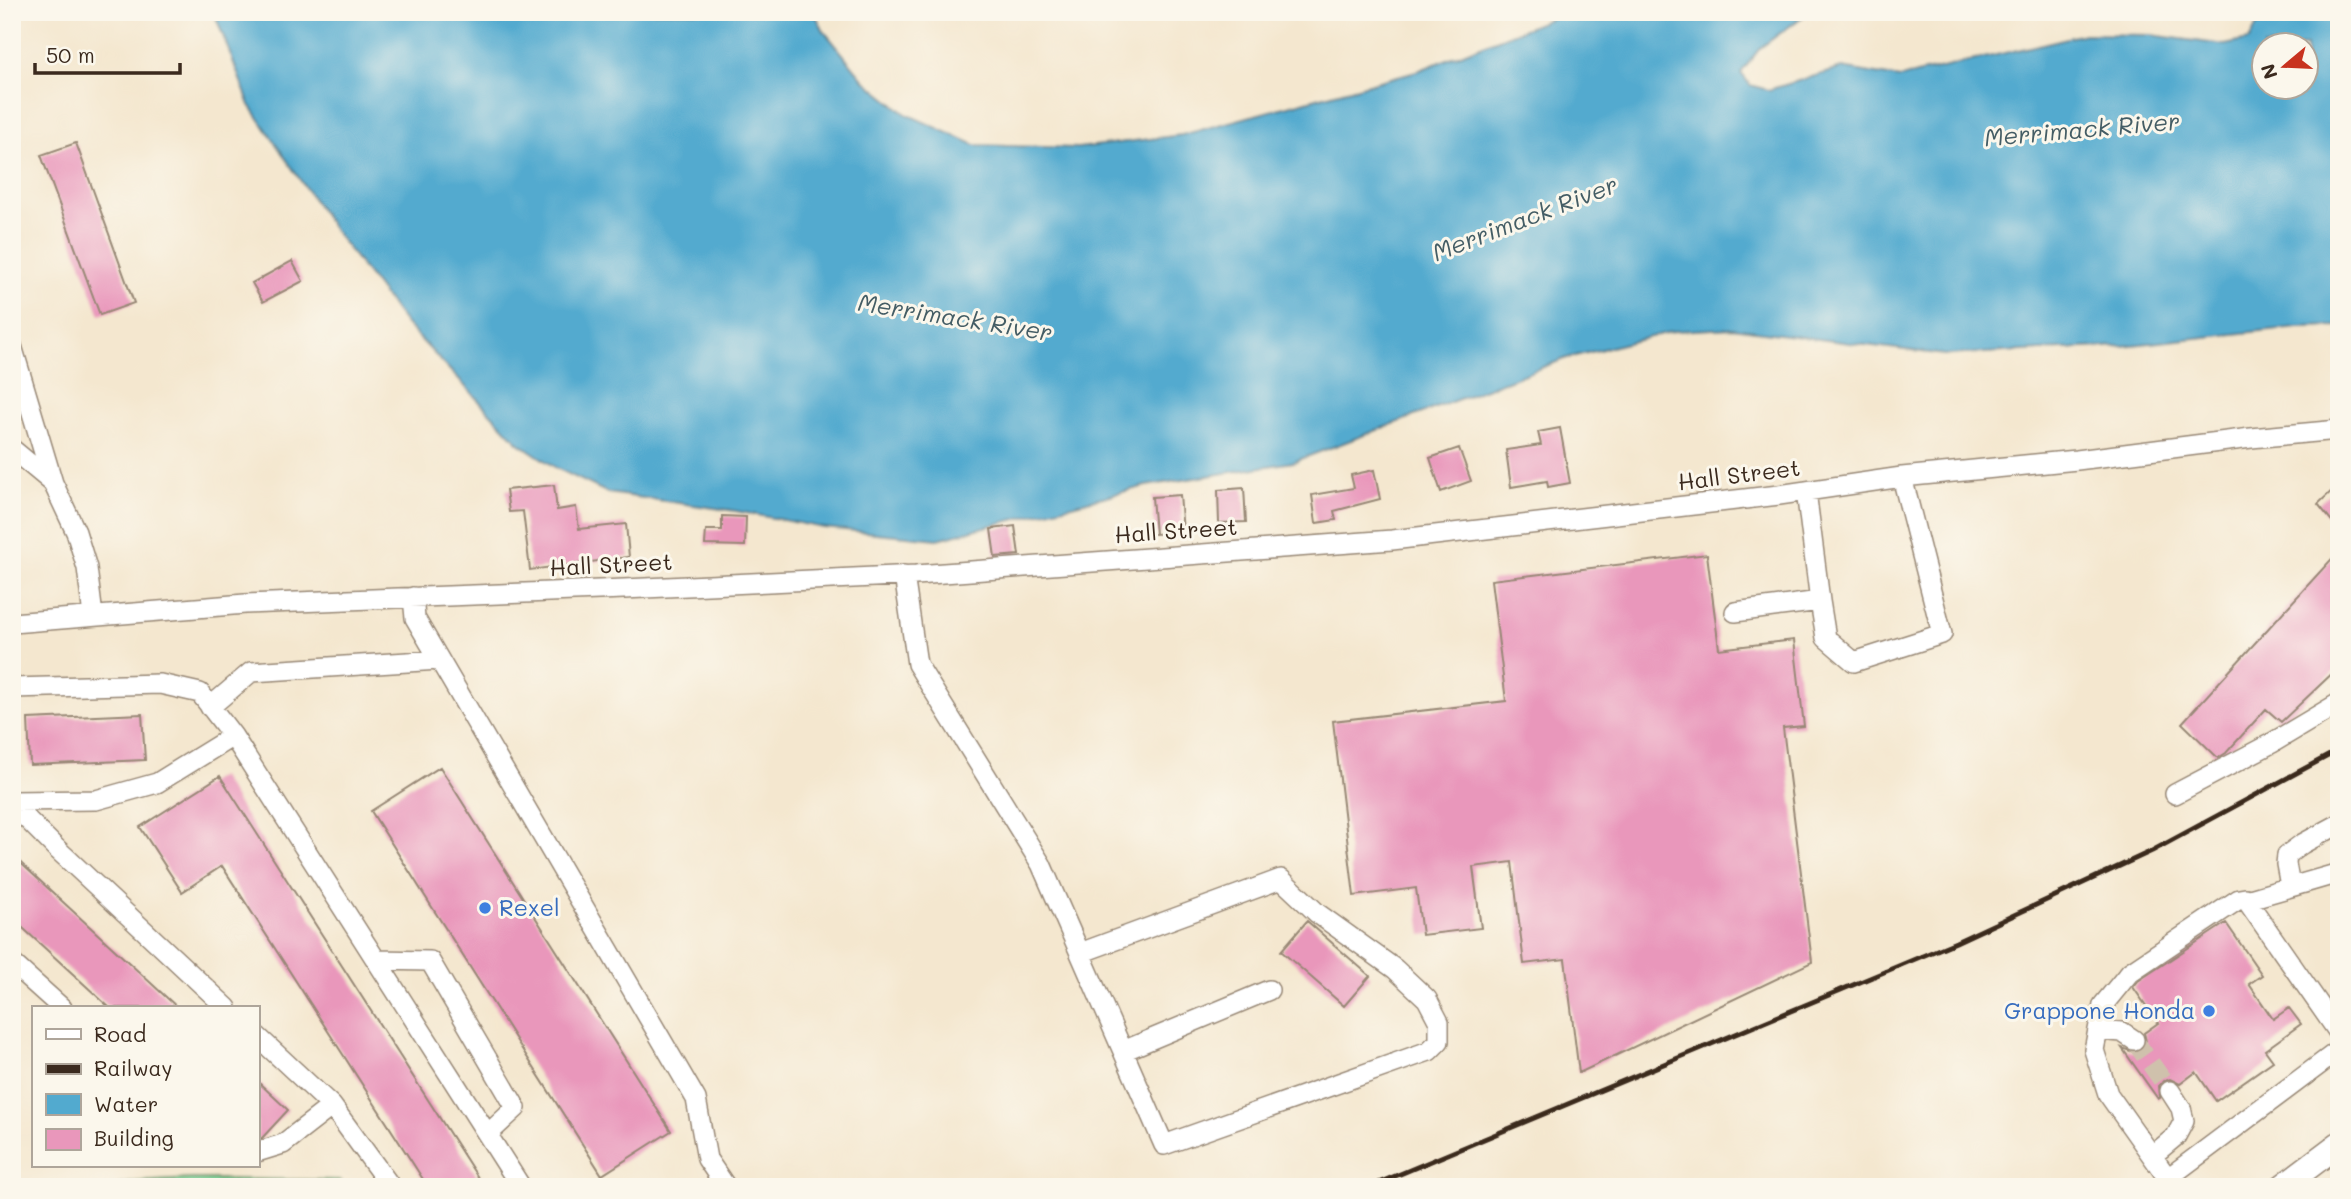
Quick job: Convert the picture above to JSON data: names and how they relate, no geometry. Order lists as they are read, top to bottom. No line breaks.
{"streets":{"street":["Hall Street"]},"water":["Merrimack River"],"places":["Rexel","Grappone Honda"],"legend":["Road","Railway","Water","Building"],"scale_bar":"50 m","north":"left"}
